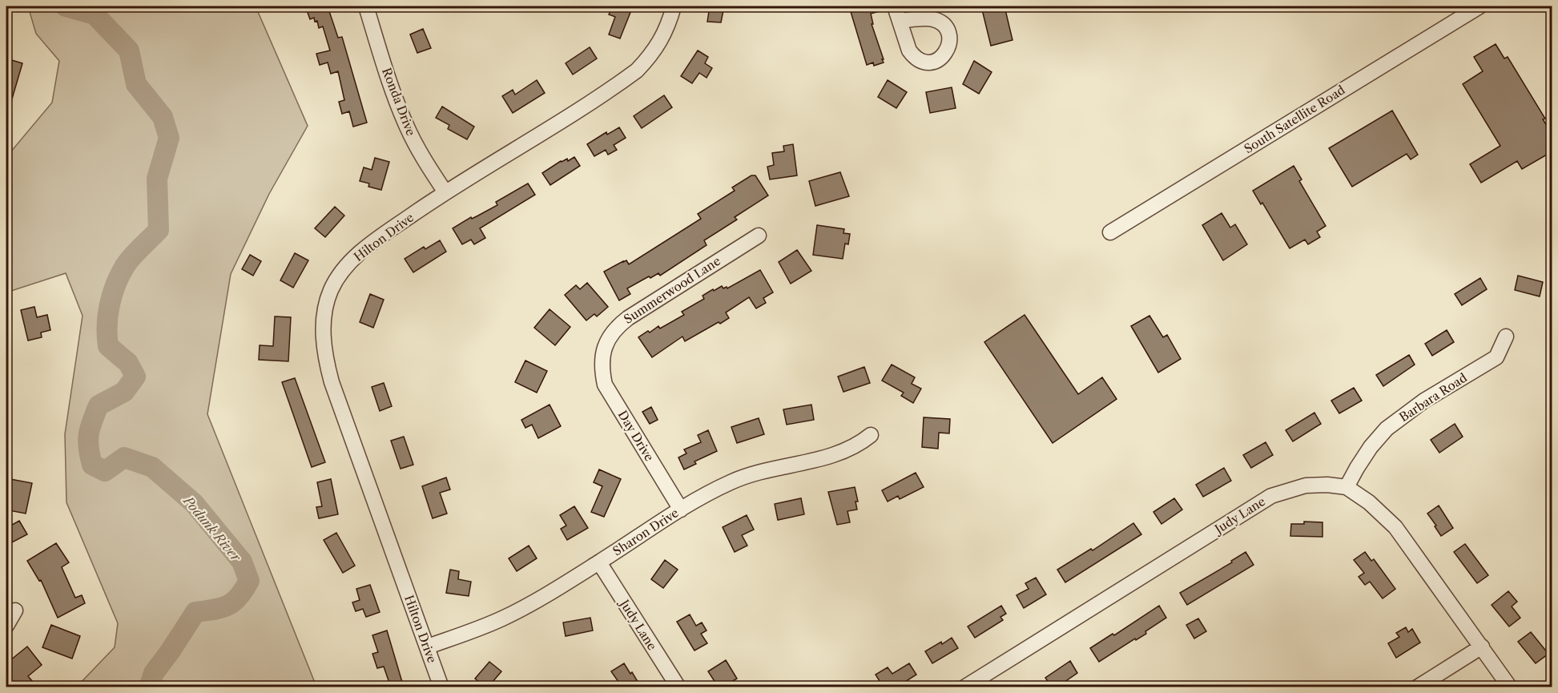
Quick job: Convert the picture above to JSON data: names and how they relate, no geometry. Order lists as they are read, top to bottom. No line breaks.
{"streets":{"street":["Ronda Drive","South Satellite Road","Hilton Drive","Summerwood Lane","Barbara Road","Day Drive","Judy Lane","Sharon Drive"]},"crossings":[["Ronda Drive","Hilton Drive"],["Hilton Drive","Sharon Drive"],["Summerwood Lane","Day Drive"],["Barbara Road","Judy Lane"],["Day Drive","Sharon Drive"],["Judy Lane","Sharon Drive"]],"water":["Podunk River"]}
